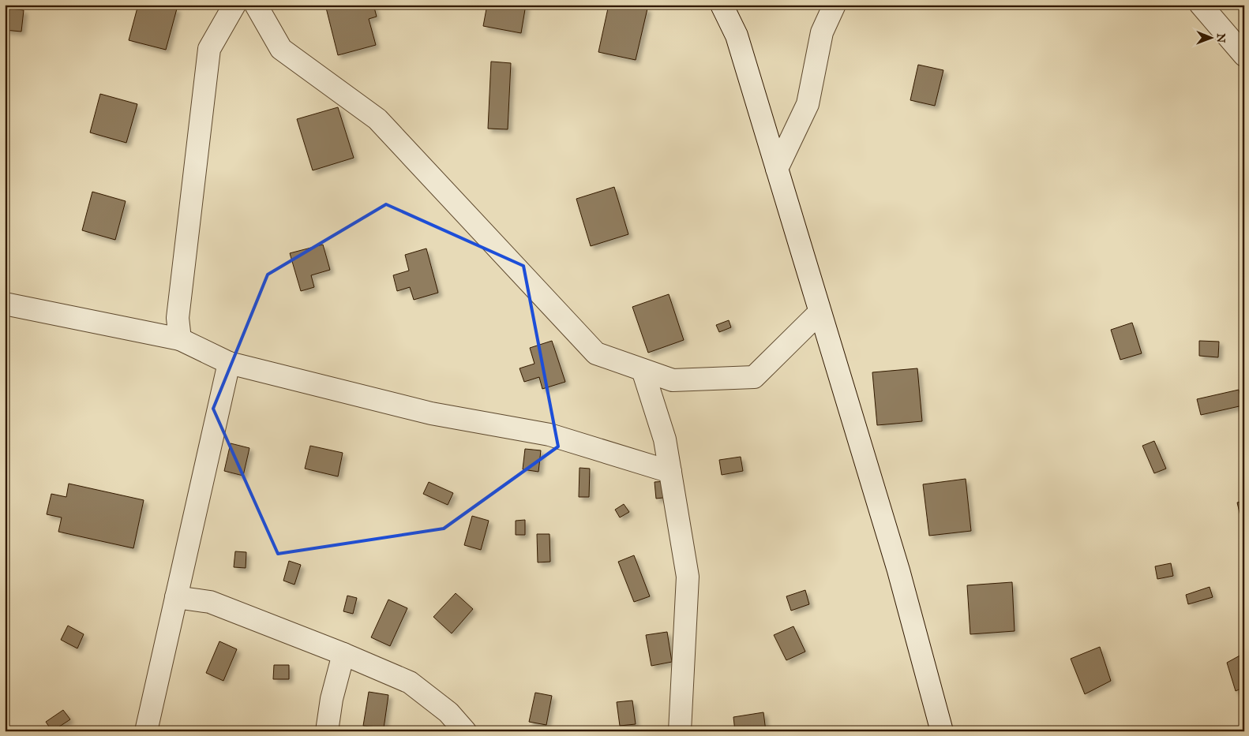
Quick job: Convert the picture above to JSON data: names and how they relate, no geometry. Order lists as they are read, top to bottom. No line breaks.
{"north":"right"}
